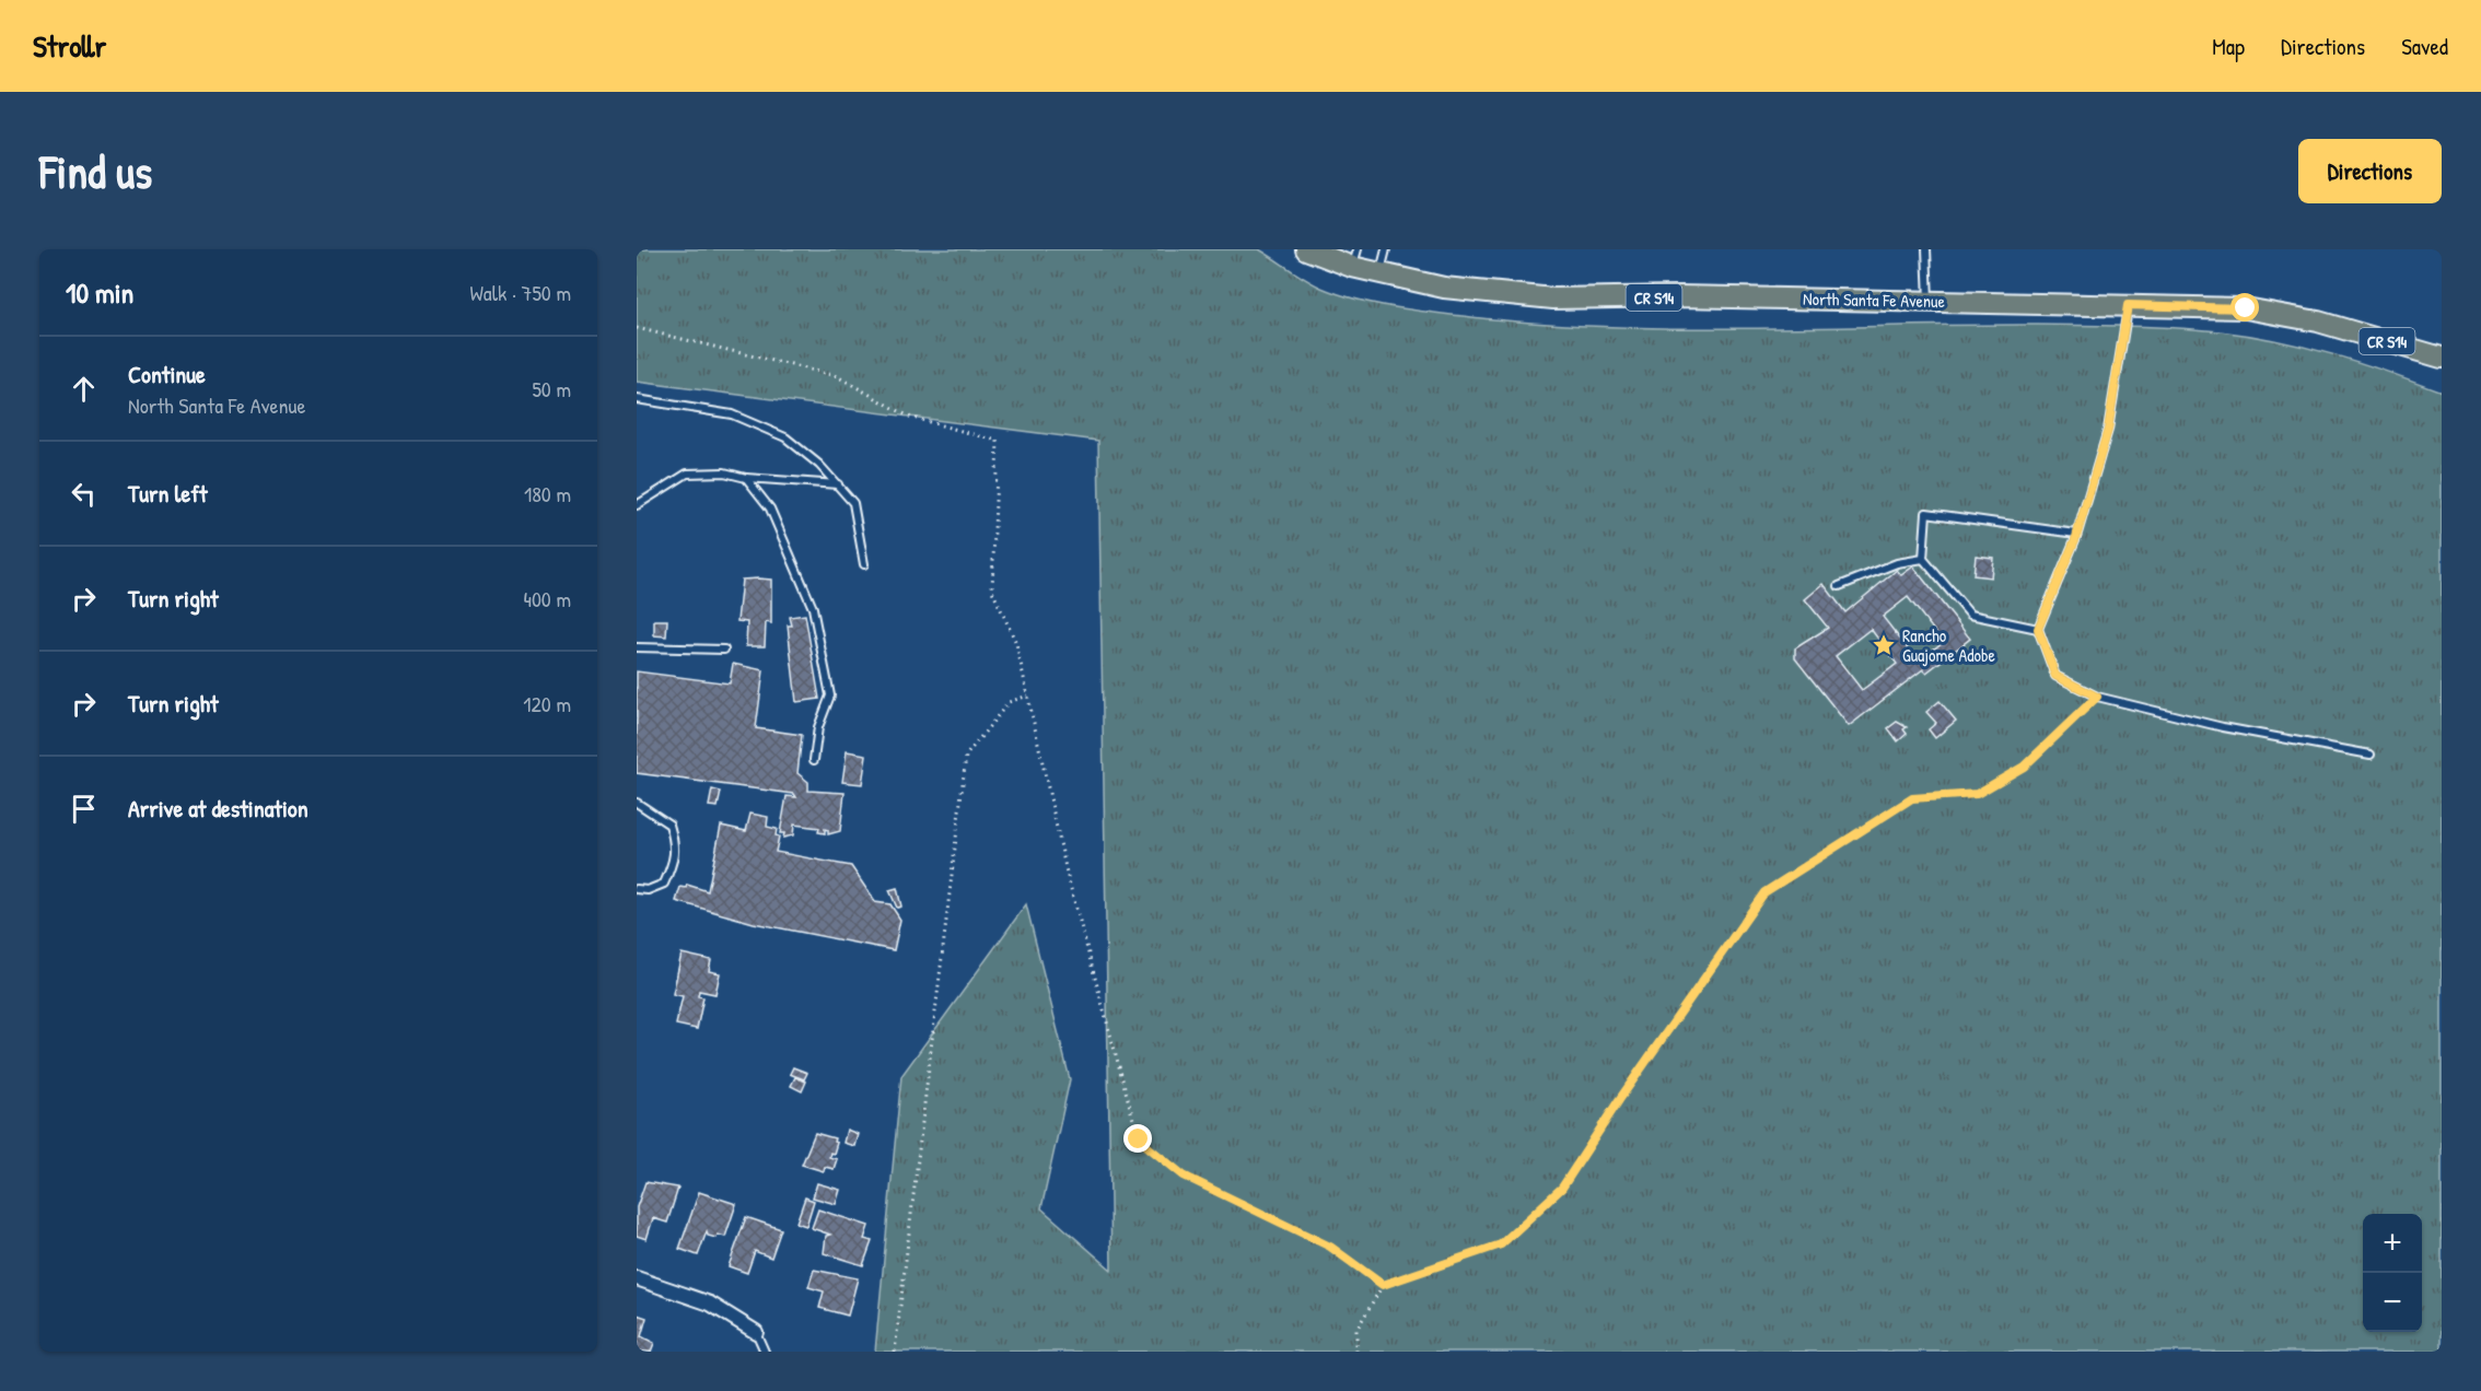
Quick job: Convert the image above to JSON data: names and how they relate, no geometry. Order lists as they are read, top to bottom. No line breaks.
{"streets":{"main road":["CR S14","North Santa Fe Avenue"]},"places":{"place":["Rancho Guajome Adobe"]},"page":{"header":"Strollr","nav":["Map","Directions","Saved"],"buttons":"Directions","title":"Find us","heading":["10 min","Walk · 750 m"],"list":[["Continue","North Santa Fe Avenue","50 m"],["Turn left","180 m"],["Turn right","400 m"],["Turn right","120 m"],"Arrive at destination"],"map_buttons":["+","−"]}}
